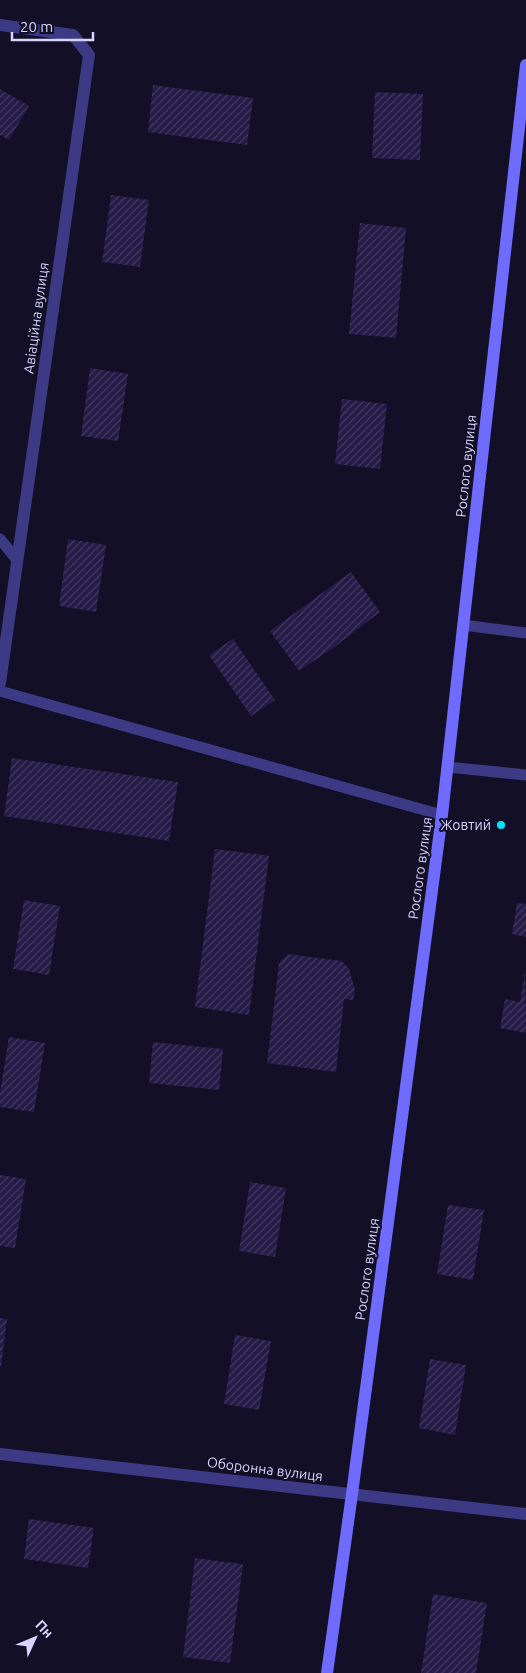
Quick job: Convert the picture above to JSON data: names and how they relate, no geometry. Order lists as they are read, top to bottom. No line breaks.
{"streets":{"street":["Авіаційна вулиця","Рослого вулиця","Оборонна вулиця"]},"crossings":[["Рослого вулиця","Оборонна вулиця"]],"places":["Жовтий"],"scale_bar":"20 m","north":"top right"}
